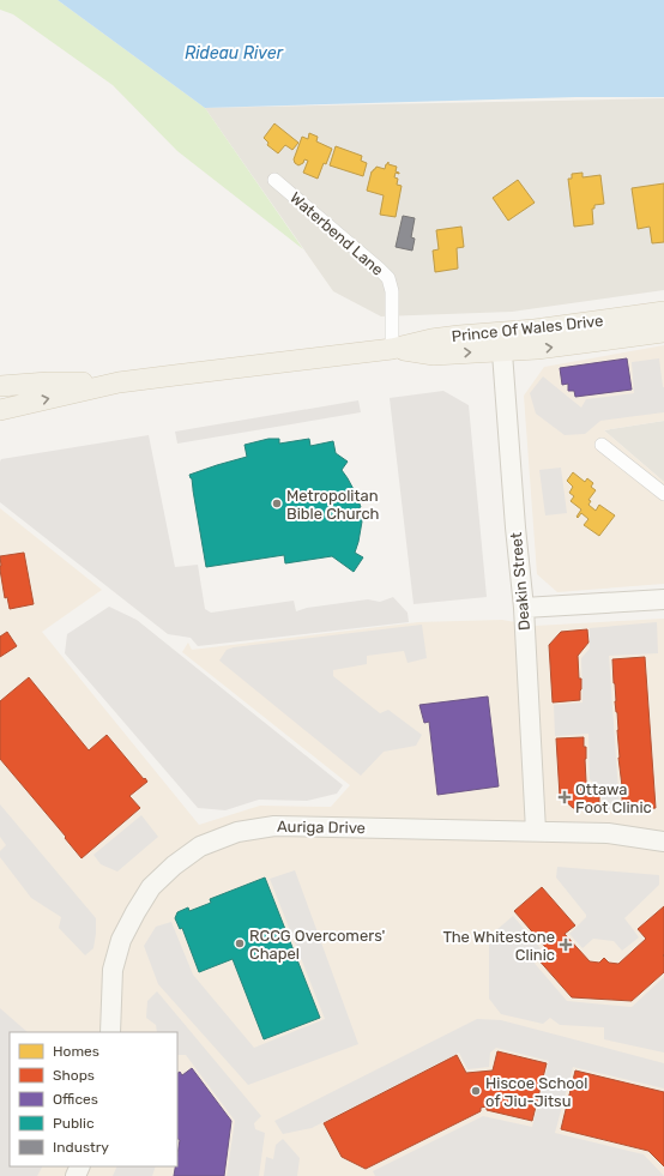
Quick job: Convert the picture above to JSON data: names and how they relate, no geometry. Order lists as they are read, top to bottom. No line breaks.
{"streets":{"main road":["Prince Of Wales Drive"],"street":["Waterbend Lane","Deakin Street","Auriga Drive"]},"crossings":[["Waterbend Lane","Prince Of Wales Drive"],["Prince Of Wales Drive","Deakin Street"],["Deakin Street","Auriga Drive"]],"water":["Rideau River"],"places":{"other":["Metropolitan Bible Church","RCCG Overcomers' Chapel","Hiscoe School of Jiu-Jitsu"],"health":["Ottawa Foot Clinic","The Whitestone Clinic"]},"legend":["Homes","Shops","Offices","Public","Industry"]}
